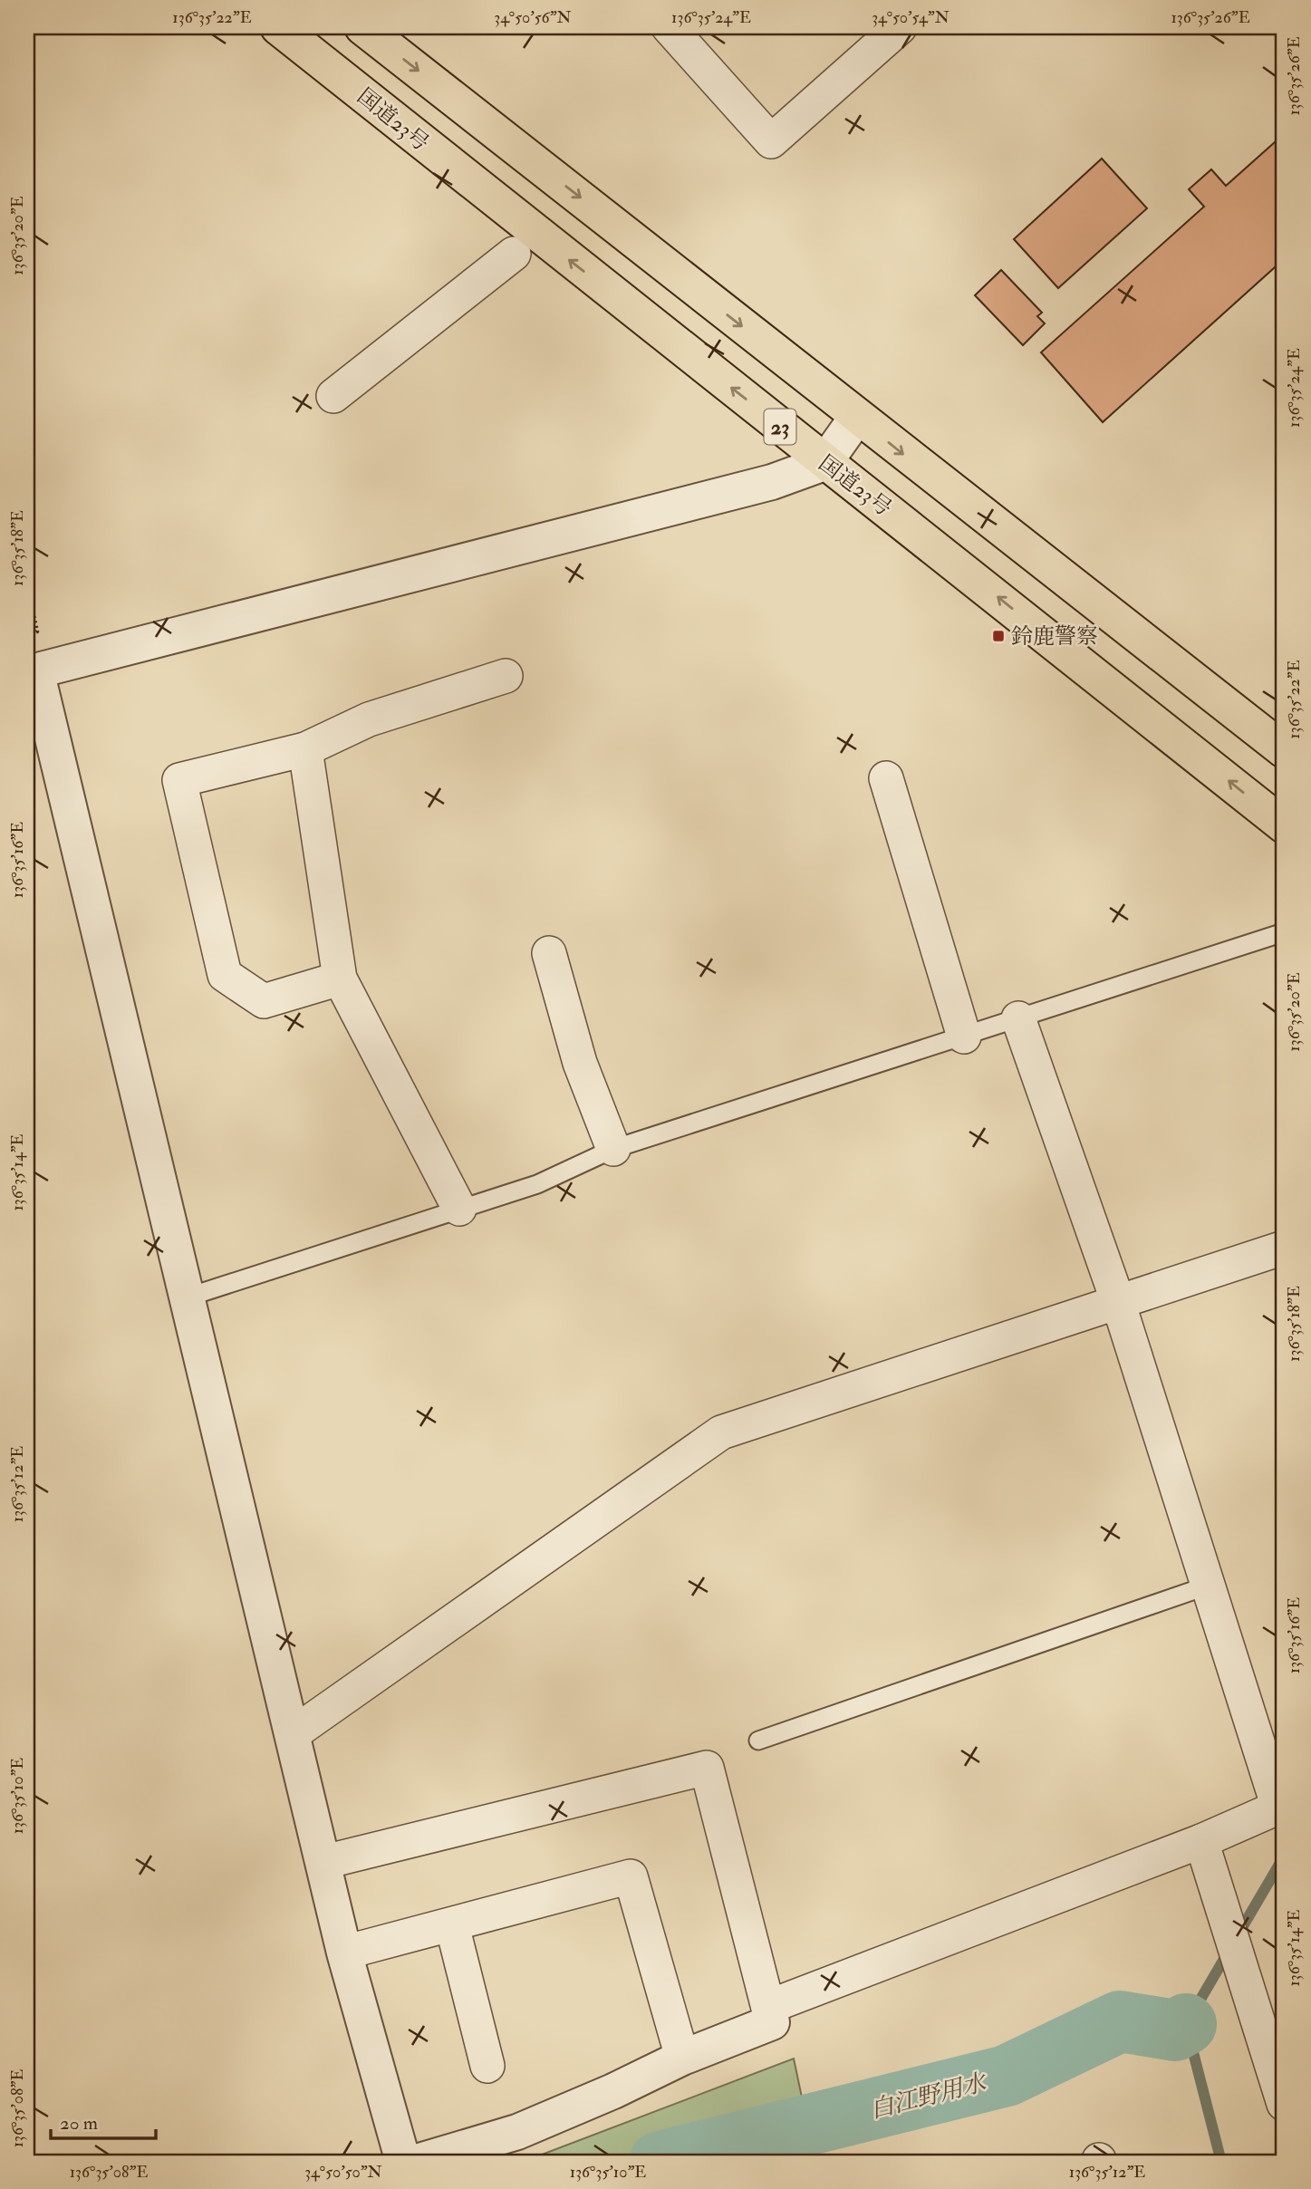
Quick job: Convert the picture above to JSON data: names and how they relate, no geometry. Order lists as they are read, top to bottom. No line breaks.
{"streets":{"highway":["国道23号","23"]},"water":["白江野用水"],"places":{"transit":["鈴鹿警察"]},"scale_bar":"20 m","coordinates":["136°35'22\"E","34°50'56\"N","136°35'24\"E","34°50'54\"N","136°35'26\"E","136°35'20\"E","136°35'18\"E","136°35'16\"E","136°35'14\"E","136°35'12\"E","136°35'10\"E","136°35'08\"E","34°50'50\"N"]}
